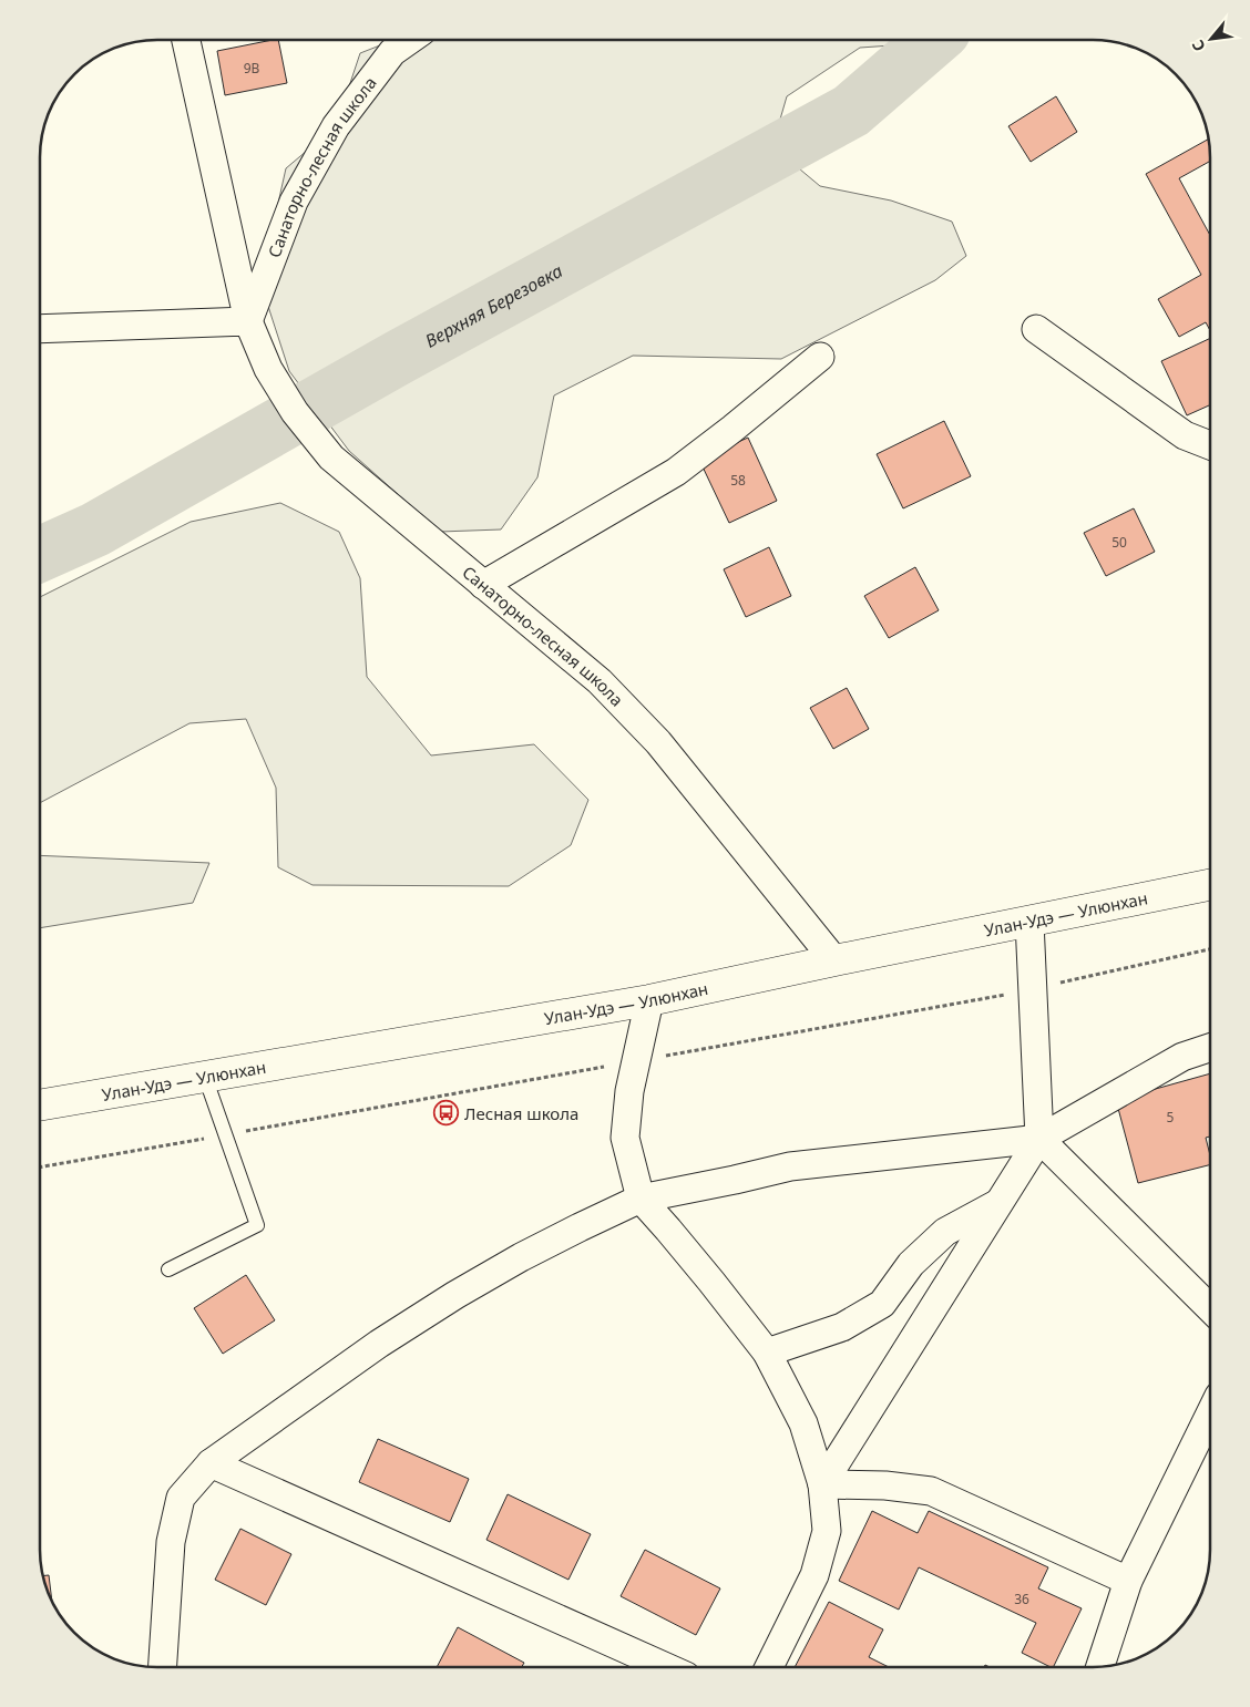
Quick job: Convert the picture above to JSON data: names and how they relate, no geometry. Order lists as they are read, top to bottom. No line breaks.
{"streets":{"main road":["Улан-Удэ — Улюнхан"],"street":["Санаторно-лесная школа"]},"crossings":[["Санаторно-лесная школа","Улан-Удэ — Улюнхан"]],"water":["Верхняя Березовка"],"places":{"bus stop":["Лесная школа"]},"house_numbers":["9В","58","50","5","36"],"north":"bottom left"}
